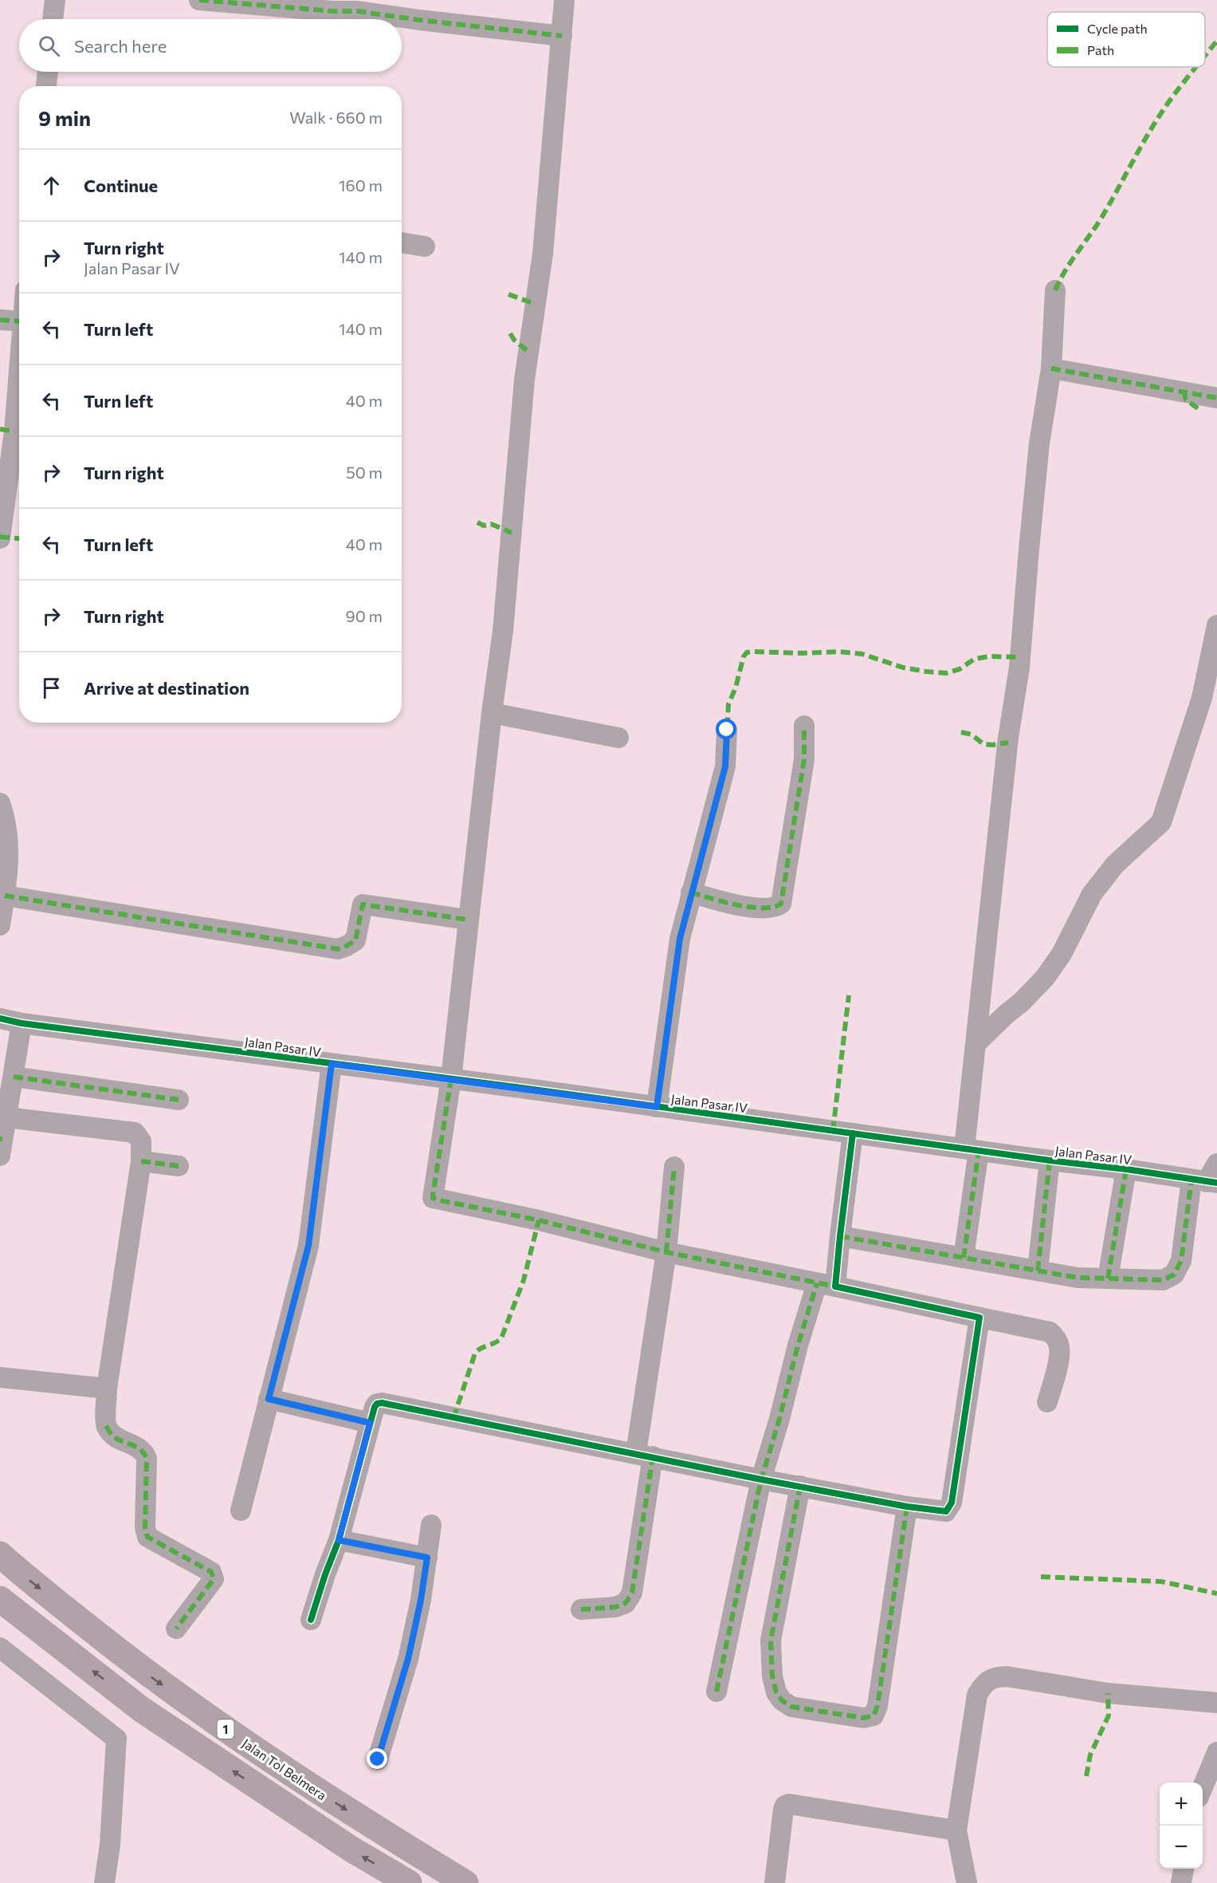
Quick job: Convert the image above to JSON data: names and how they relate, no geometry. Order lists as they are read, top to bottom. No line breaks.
{"streets":{"highway":["1","Jalan Tol Belmera"],"street":["Jalan Pasar IV"]},"legend":["Cycle path","Path"],"page":{"search":"Search here","heading":["9 min","Walk · 660 m"],"list":[["Continue","160 m"],["Turn right","Jalan Pasar IV","140 m"],["Turn left","140 m"],["Turn left","40 m"],["Turn right","50 m"],["Turn left","40 m"],["Turn right","90 m"],"Arrive at destination"],"map_buttons":["+","−"]}}
